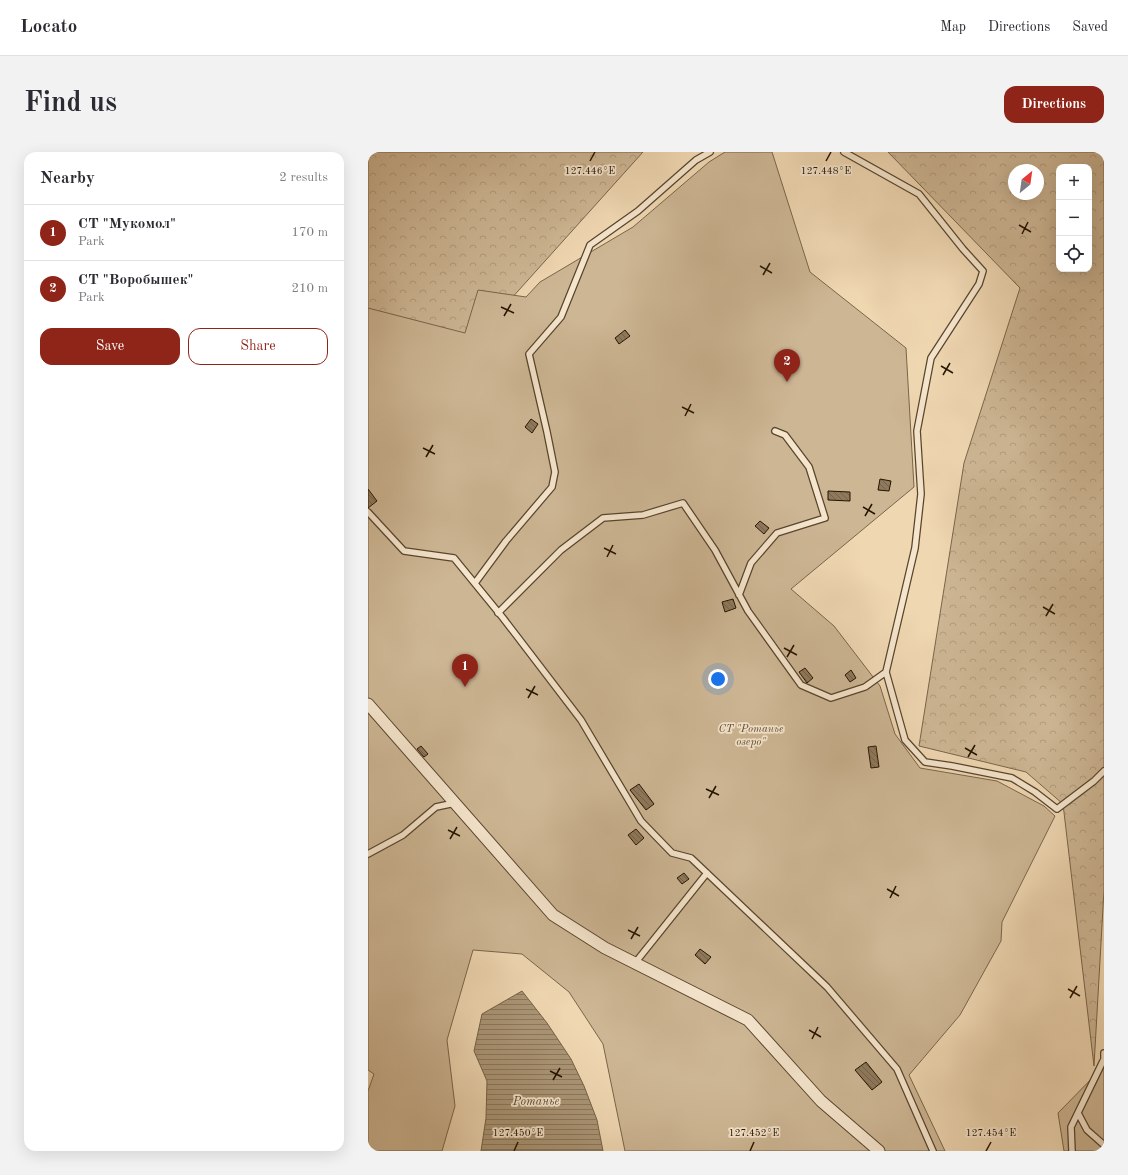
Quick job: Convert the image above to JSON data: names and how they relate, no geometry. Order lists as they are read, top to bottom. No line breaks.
{"water":["Ротанье"],"parks":["СТ \"Ротанье озеро\""],"north":"top right","page":{"header":"Locato","nav":["Map","Directions","Saved"],"buttons":["Directions",["Save","Share"]],"title":"Find us","heading":["Nearby","2 results"],"map_buttons":["+","−"],"list":[{"mark":"1","name":"СТ \"Мукомол\"","note":"Park","value":"170 m"},{"mark":"2","name":"СТ \"Воробышек\"","note":"Park","value":"210 m"}],"pins":["2","1"]},"coordinates":["127.446°E","127.448°E","127.450°E","127.452°E","127.454°E"]}
